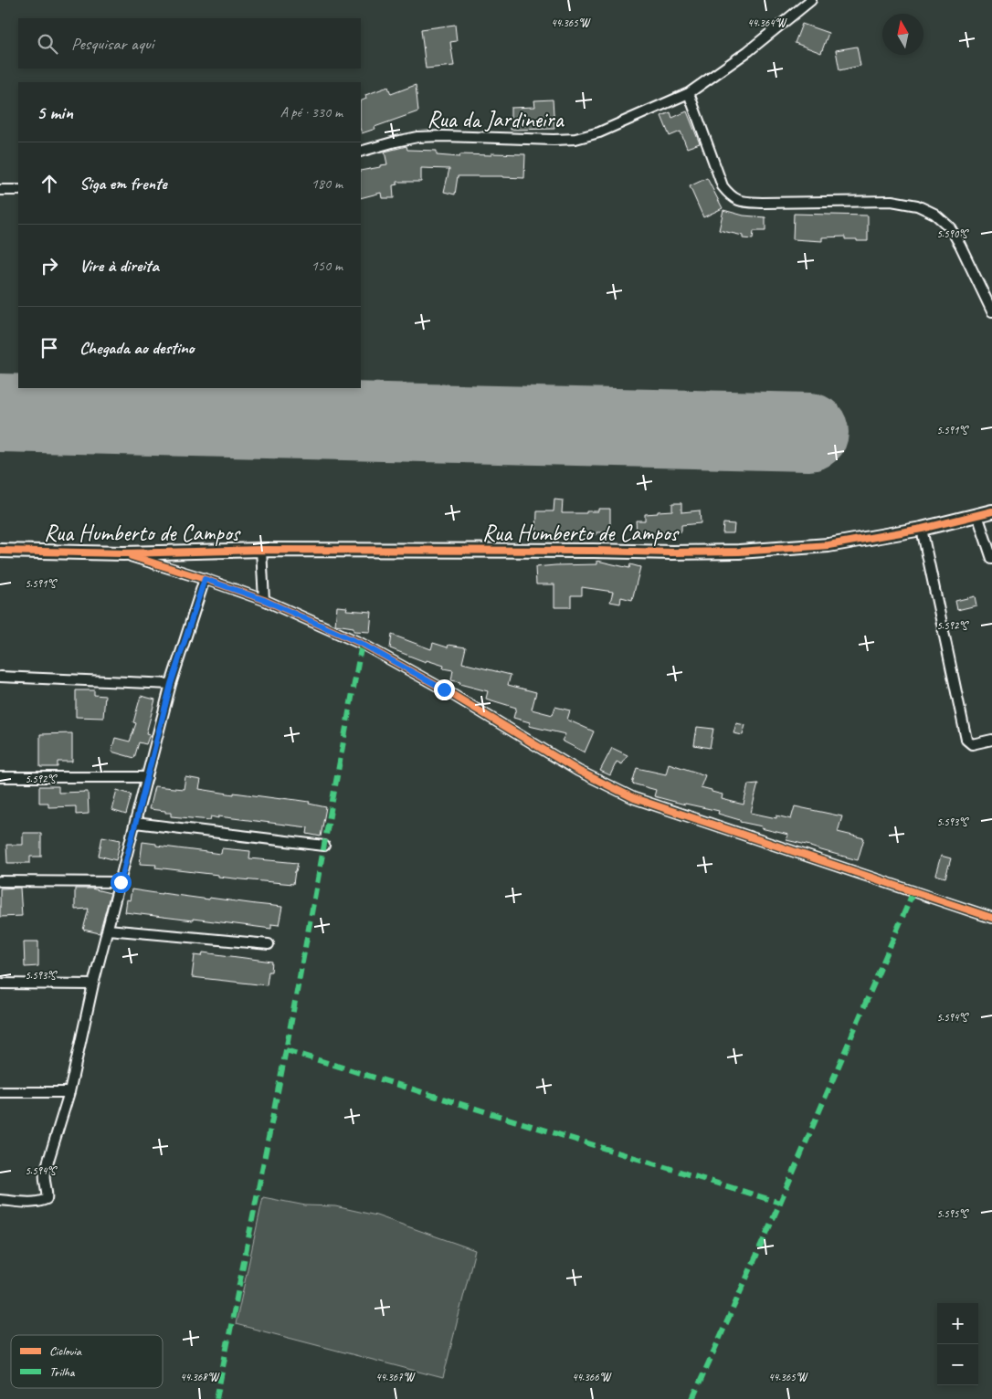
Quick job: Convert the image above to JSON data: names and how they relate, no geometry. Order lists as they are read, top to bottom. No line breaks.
{"streets":{"street":["Rua da Jardineira","Rua Humberto de Campos"]},"legend":["Ciclovia","Trilha"],"north":"top","page":{"search":"Pesquisar aqui","heading":["5 min","A pé · 330 m"],"list":[["Siga em frente","180 m"],["Vire à direita","150 m"],"Chegada ao destino"],"map_buttons":["+","−"]},"coordinates":["44.365°W","44.364°W","5.590°S","5.591°S","5.592°S","5.593°S","5.594°S","5.595°S","44.368°W","44.367°W","44.366°W"]}
